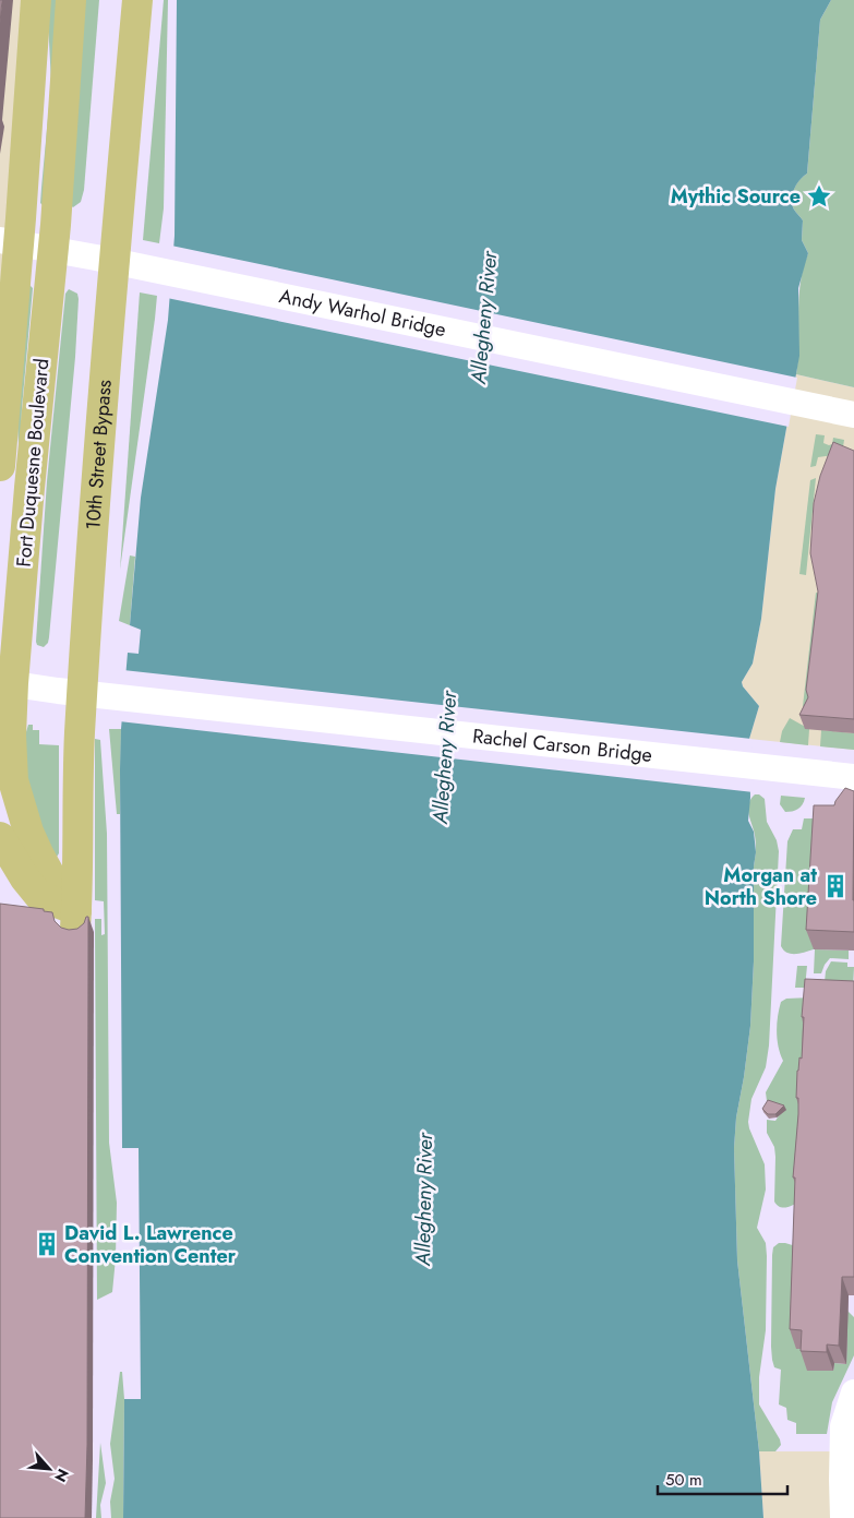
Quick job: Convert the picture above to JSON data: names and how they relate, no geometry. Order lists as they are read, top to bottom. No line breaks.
{"streets":{"main road":["10th Street Bypass","Fort Duquesne Boulevard"],"street":["Andy Warhol Bridge","Rachel Carson Bridge"]},"crossings":[["Andy Warhol Bridge","Fort Duquesne Boulevard"],["10th Street Bypass","Fort Duquesne Boulevard"],["Fort Duquesne Boulevard","Rachel Carson Bridge"]],"water":["Allegheny River"],"places":{"place":["Mythic Source"],"building":["Morgan at North Shore","David L. Lawrence Convention Center"]},"scale_bar":"50 m","north":"bottom right"}
